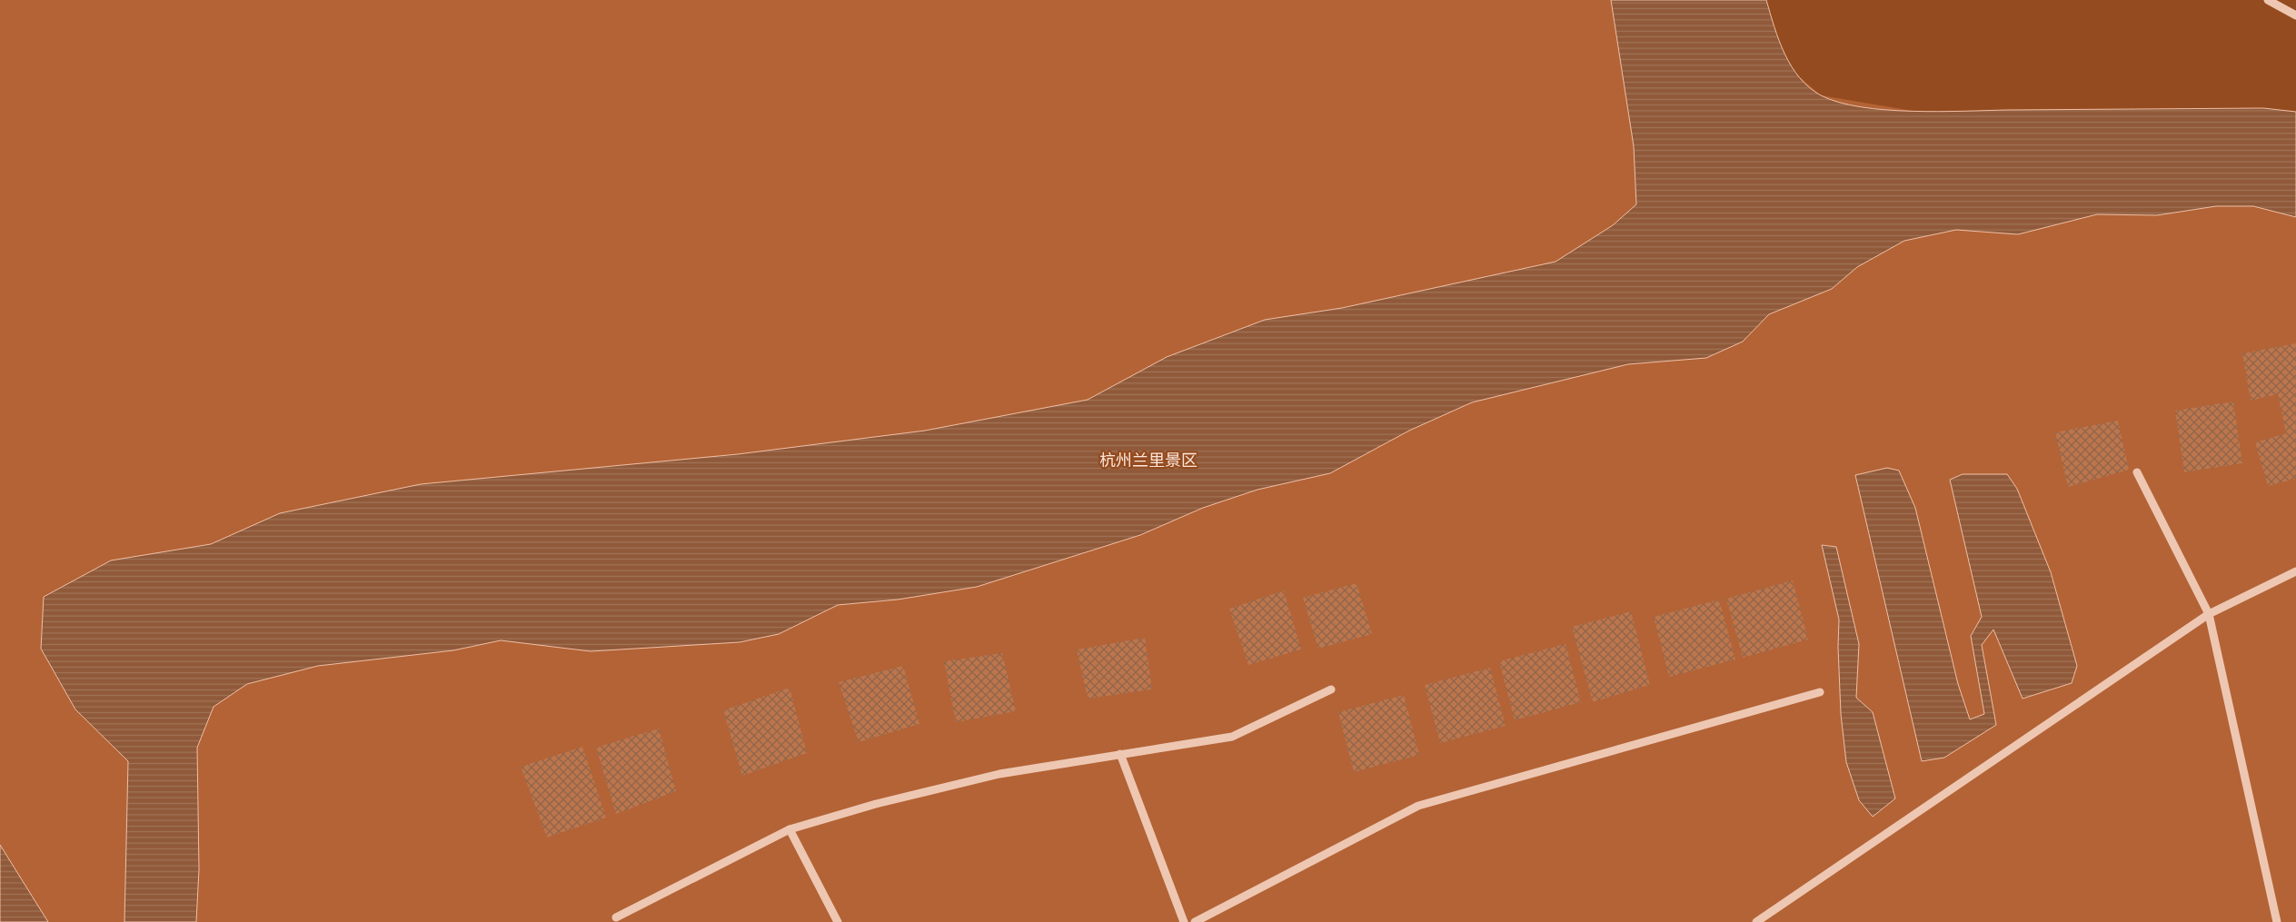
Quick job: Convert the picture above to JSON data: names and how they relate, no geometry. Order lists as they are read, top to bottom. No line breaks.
{"parks":["杭州兰里景区"]}
